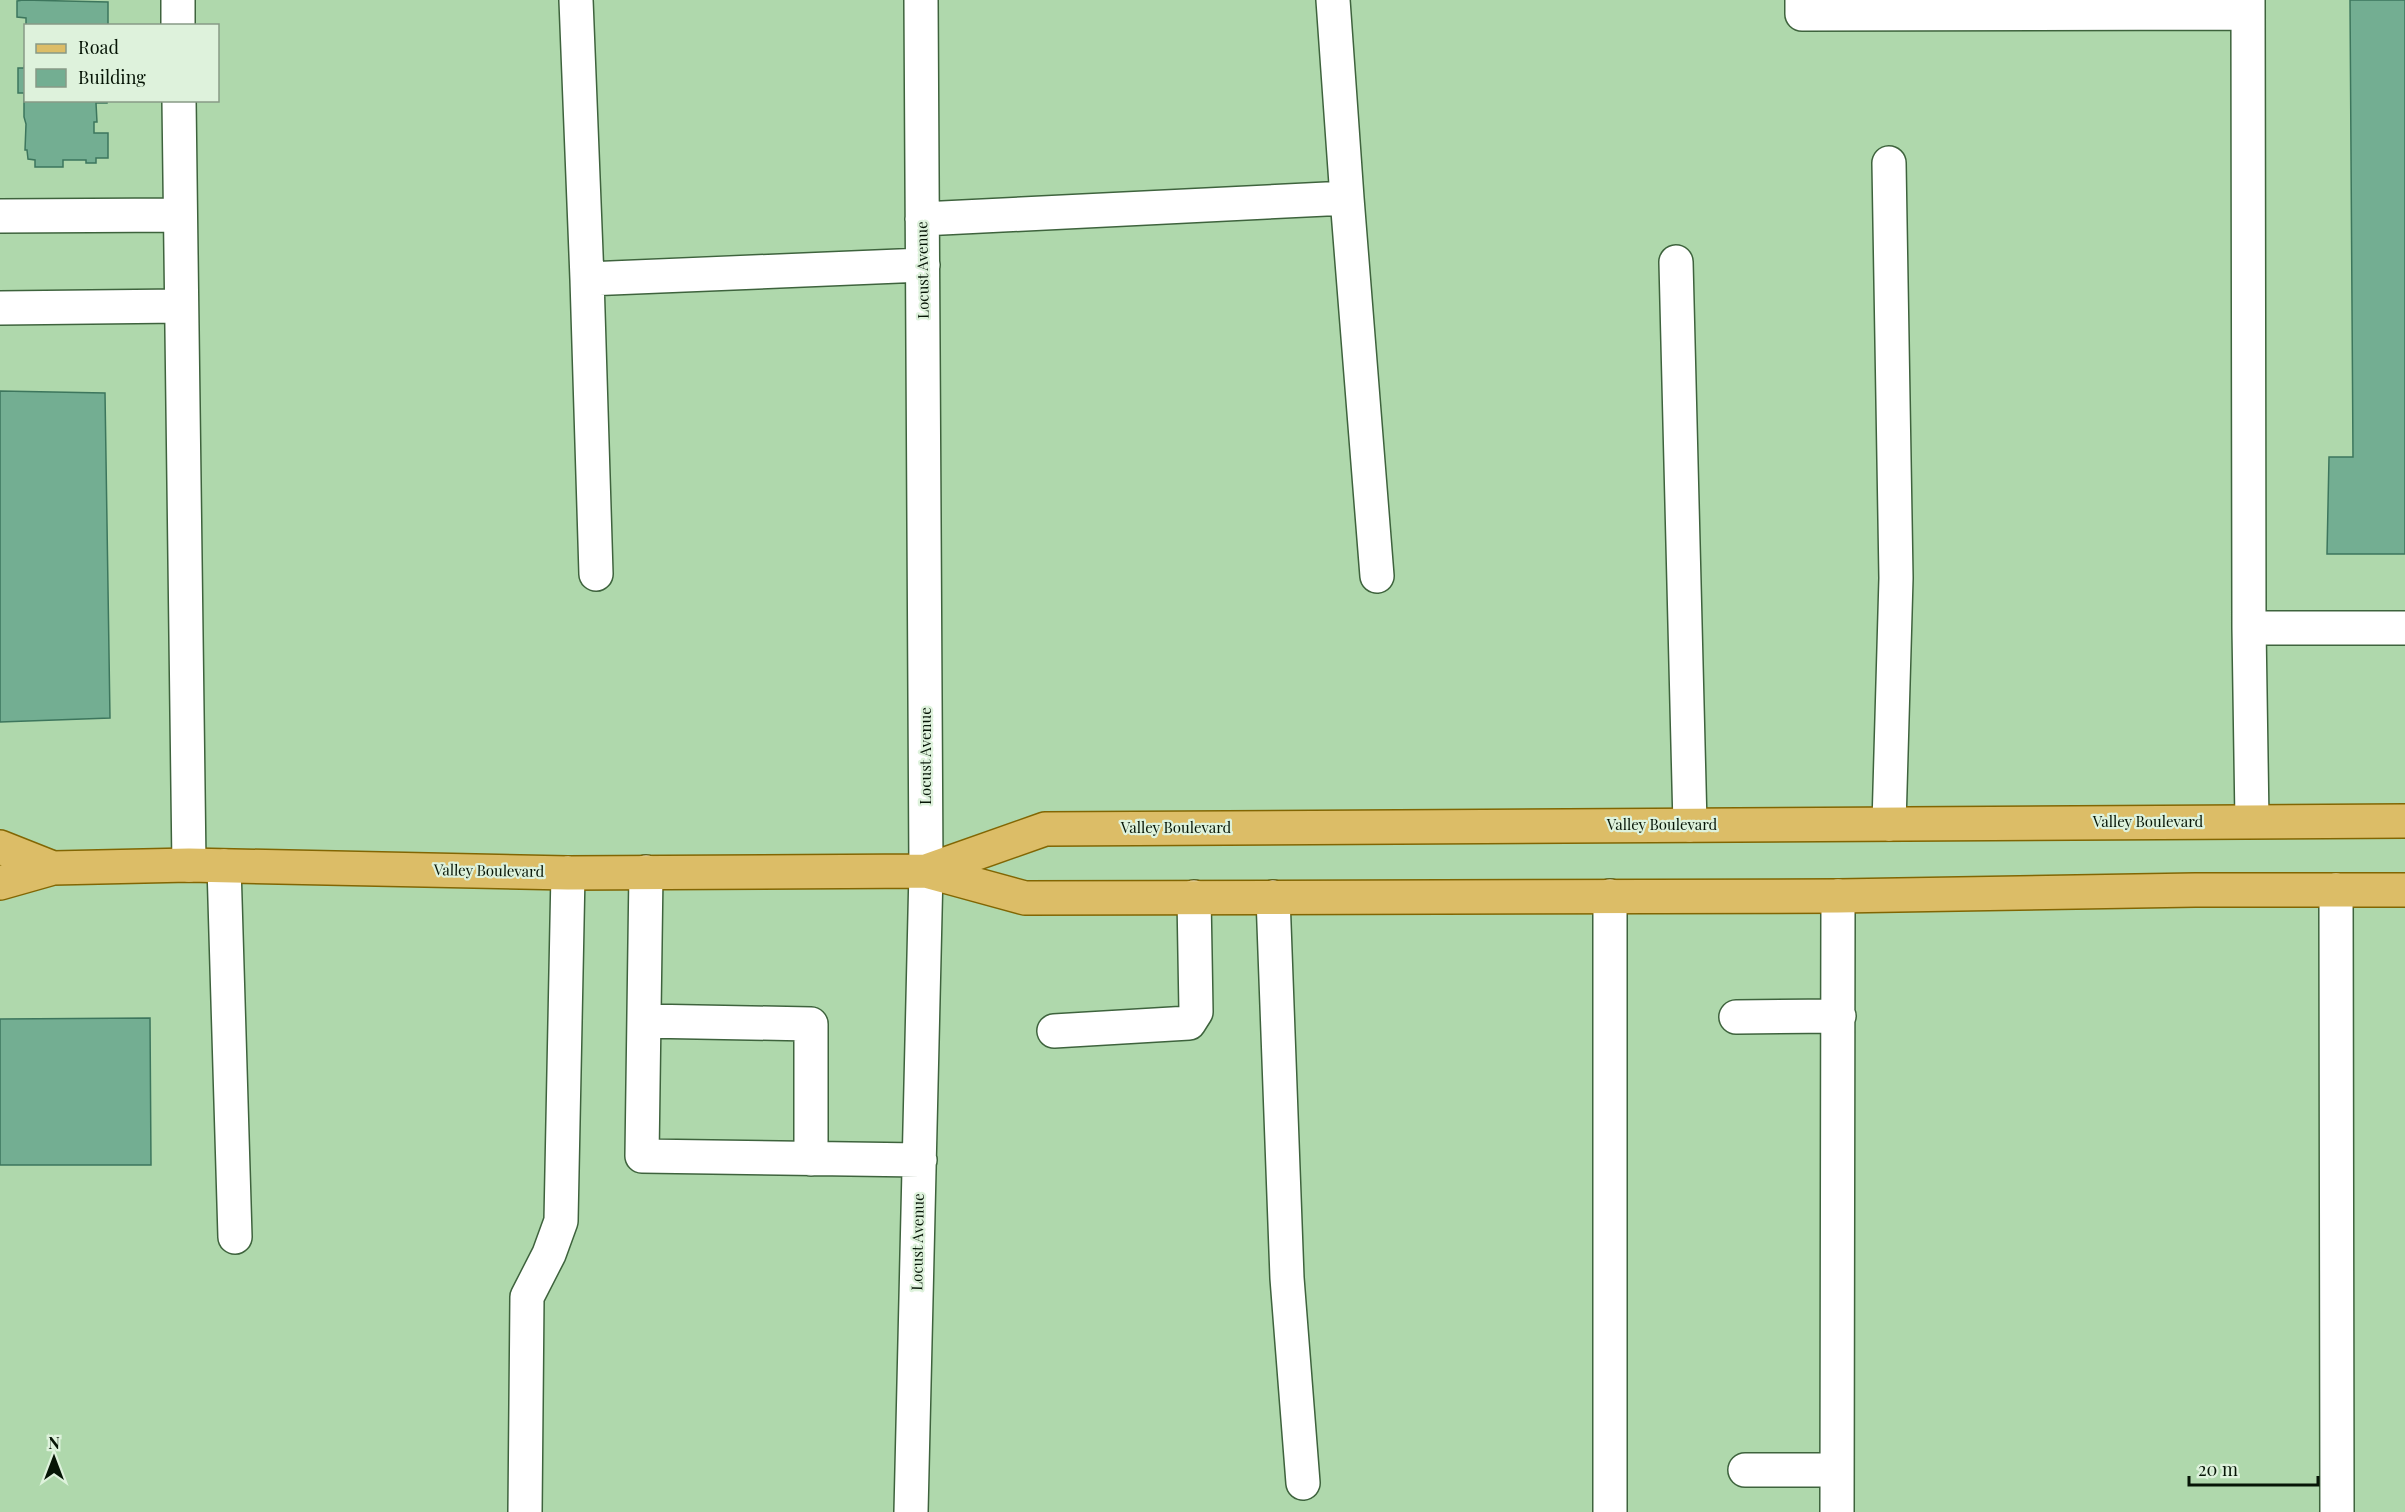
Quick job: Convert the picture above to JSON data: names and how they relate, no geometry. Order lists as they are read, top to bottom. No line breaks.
{"streets":{"main road":["Valley Boulevard"],"street":["Locust Avenue"]},"crossings":[["Locust Avenue","Valley Boulevard"]],"legend":["Road","Building"],"scale_bar":"20 m","north":"top"}
